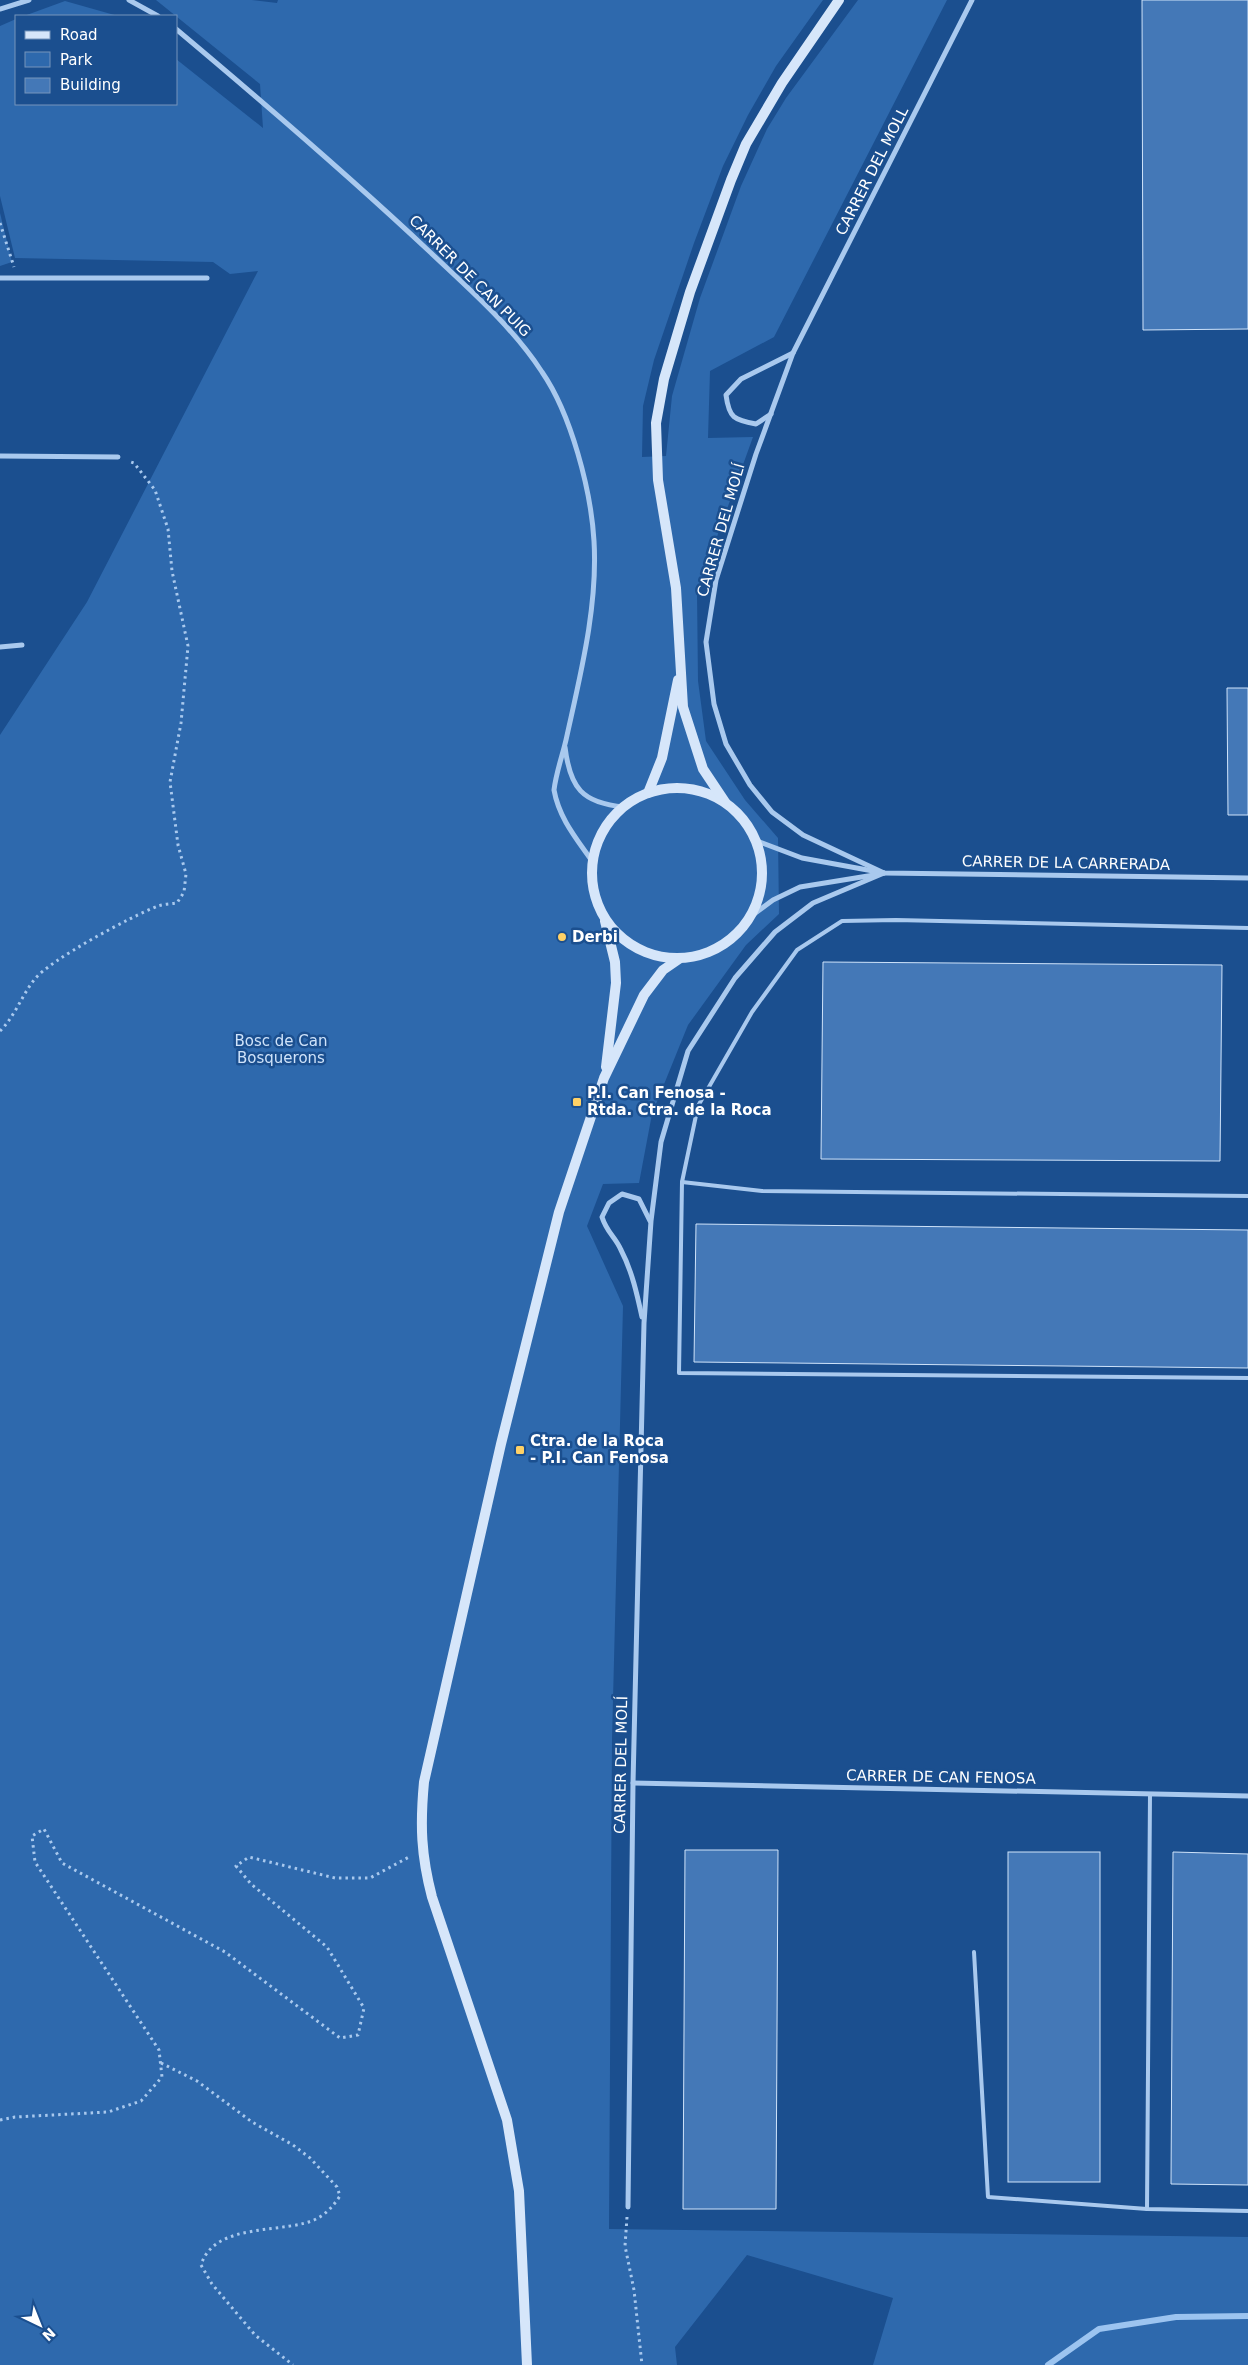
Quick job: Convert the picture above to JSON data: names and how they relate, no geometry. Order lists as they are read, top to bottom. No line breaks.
{"streets":{"street":["CARRER DEL MOLL","CARRER DE CAN PUIG","CARRER DEL MOLÍ","CARRER DE LA CARRERADA","CARRER DE CAN FENOSA"]},"crossings":[["CARRER DEL MOLL","CARRER DEL MOLÍ"],["CARRER DE CAN PUIG","CARRER DE LA CARRERADA"],["CARRER DEL MOLÍ","CARRER DE LA CARRERADA"],["CARRER DEL MOLÍ","CARRER DE CAN FENOSA"]],"parks":["Bosc de Can Bosquerons"],"places":{"other":["Derbi"],"transit":["P.I. Can Fenosa - Rtda. Ctra. de la Roca","Ctra. de la Roca - P.I. Can Fenosa"]},"legend":["Road","Park","Building"],"north":"bottom right"}
